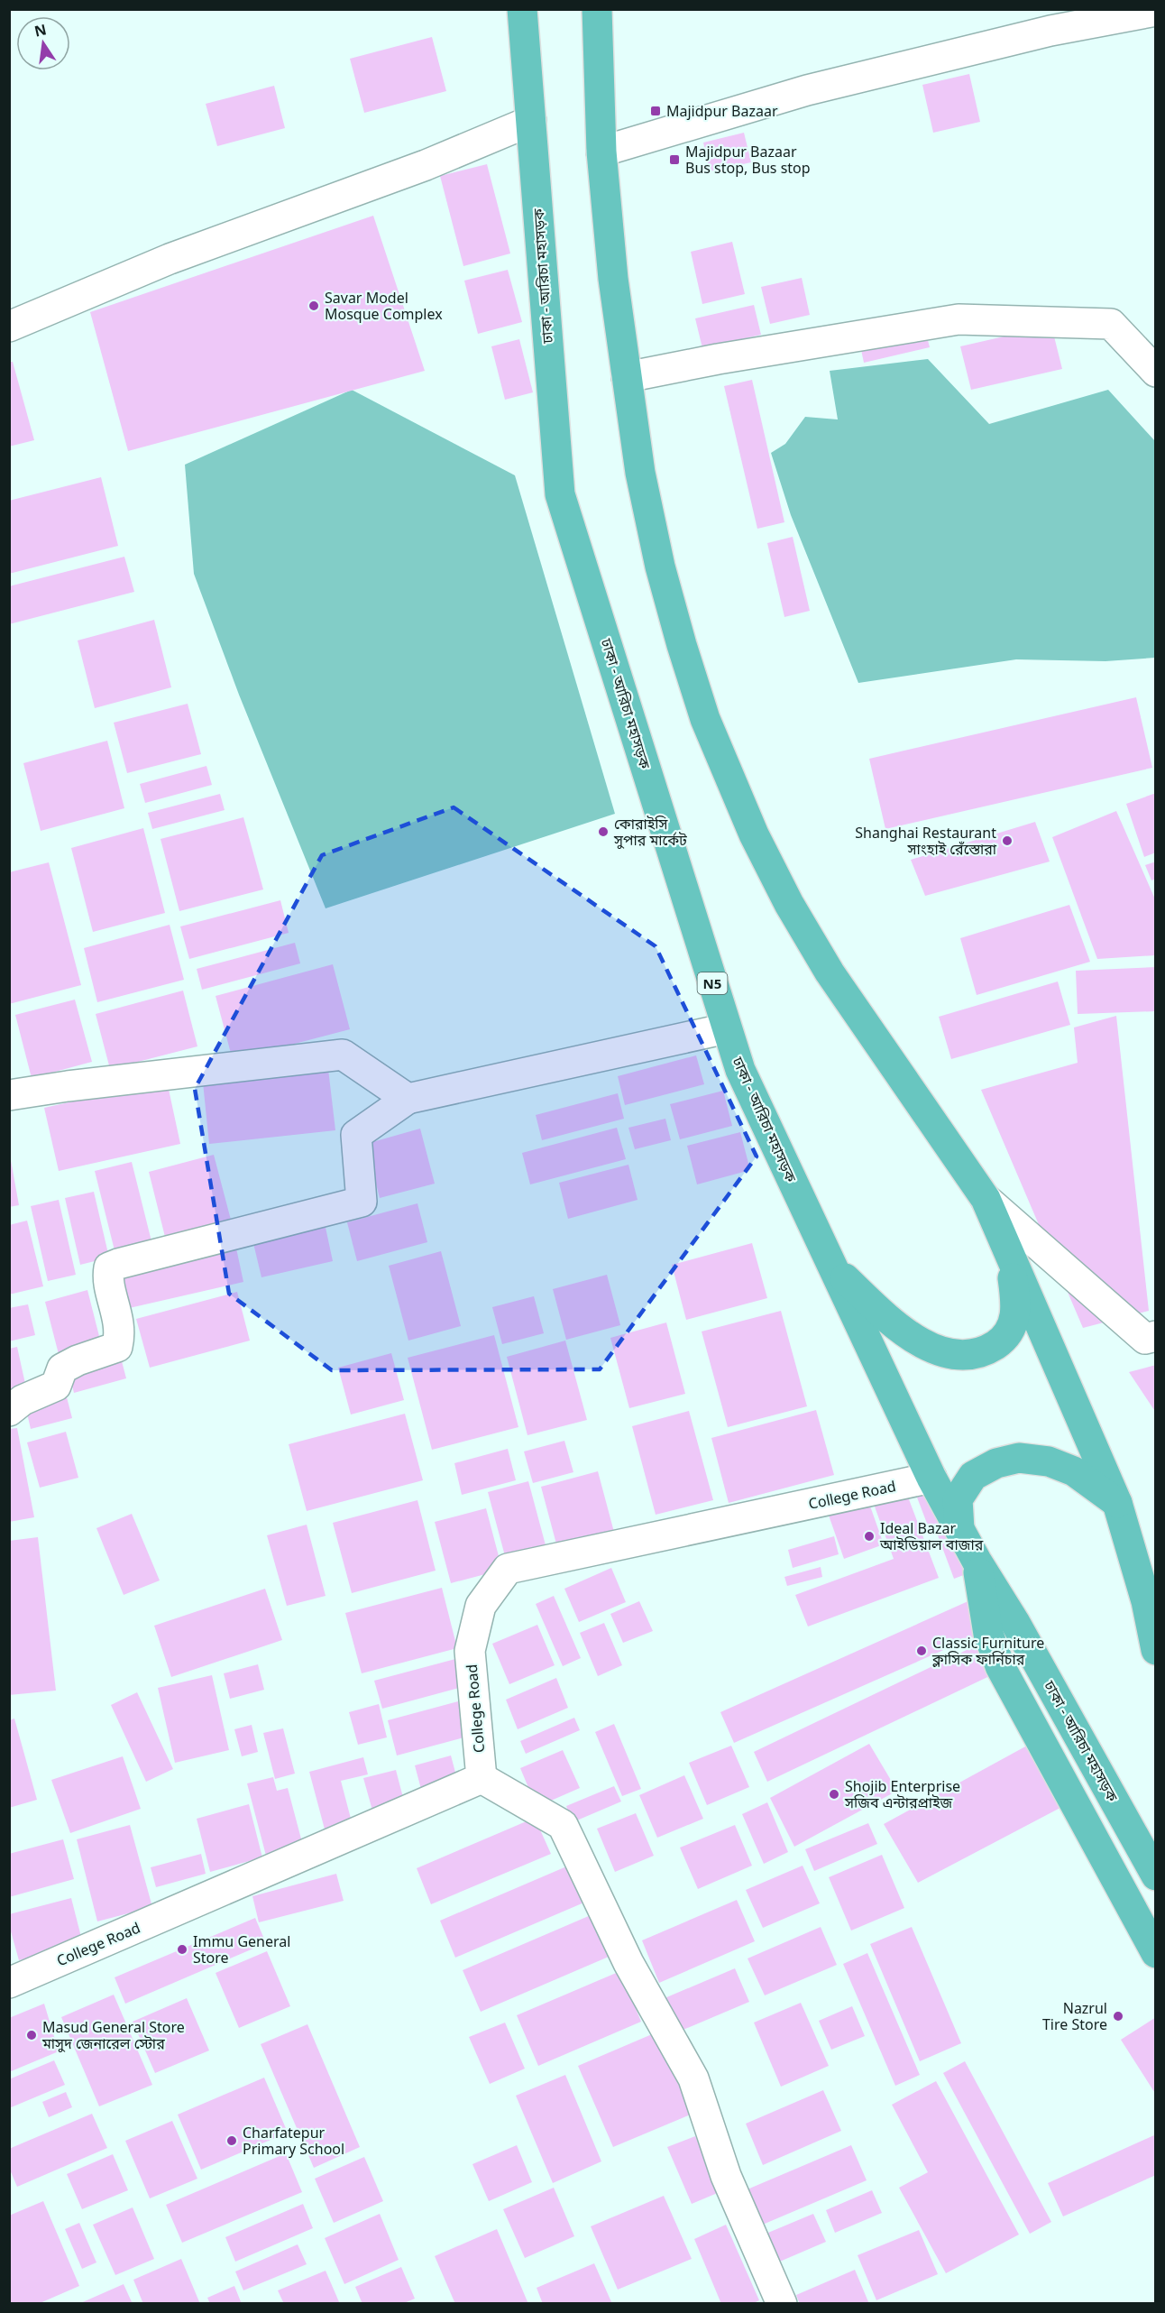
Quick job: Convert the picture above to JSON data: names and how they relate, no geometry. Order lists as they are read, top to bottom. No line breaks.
{"streets":{"highway":["ঢাকা - আরিচা মহাসড়ক","N5"],"street":["College Road"]},"crossings":[["ঢাকা - আরিচা মহাসড়ক","College Road"]],"places":{"transit":["Majidpur Bazaar","Majidpur Bazaar Bus stop, Bus stop"],"other":["Savar Model Mosque Complex","কোরাইসি সুপার মার্কেট","Shanghai Restaurant সাংহাই রেঁস্তোরা","Ideal Bazar আইডিয়াল বাজার","Classic Furniture ক্লাসিক ফার্নিচার","Shojib Enterprise সজিব এন্টারপ্রাইজ","Immu General Store","Nazrul Tire Store","Masud General Store মাসুদ জেনারেল স্টোর","Charfatepur Primary School"]},"north":"top"}
